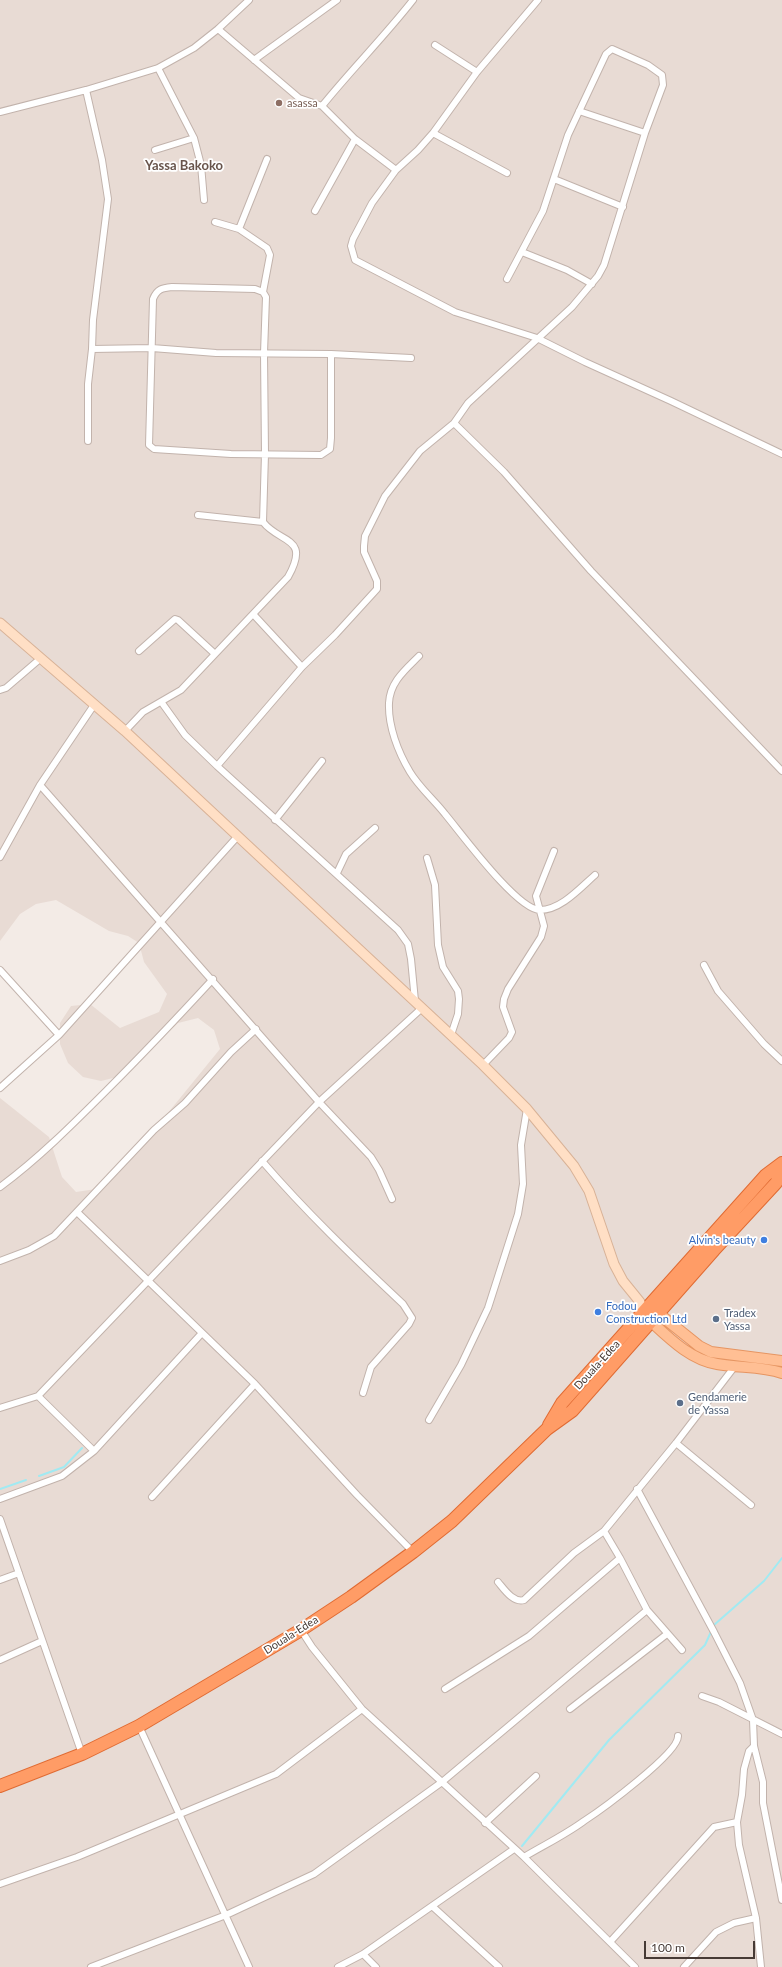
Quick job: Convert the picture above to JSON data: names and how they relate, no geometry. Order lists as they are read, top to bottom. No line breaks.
{"streets":{"highway":["Douala-Edea"]},"districts":["Yassa Bakoko"],"places":["asassa","Alvin's beauty","Fodou Construction Ltd","Tradex Yassa","Gendamerie de Yassa"],"scale_bar":"100 m"}
